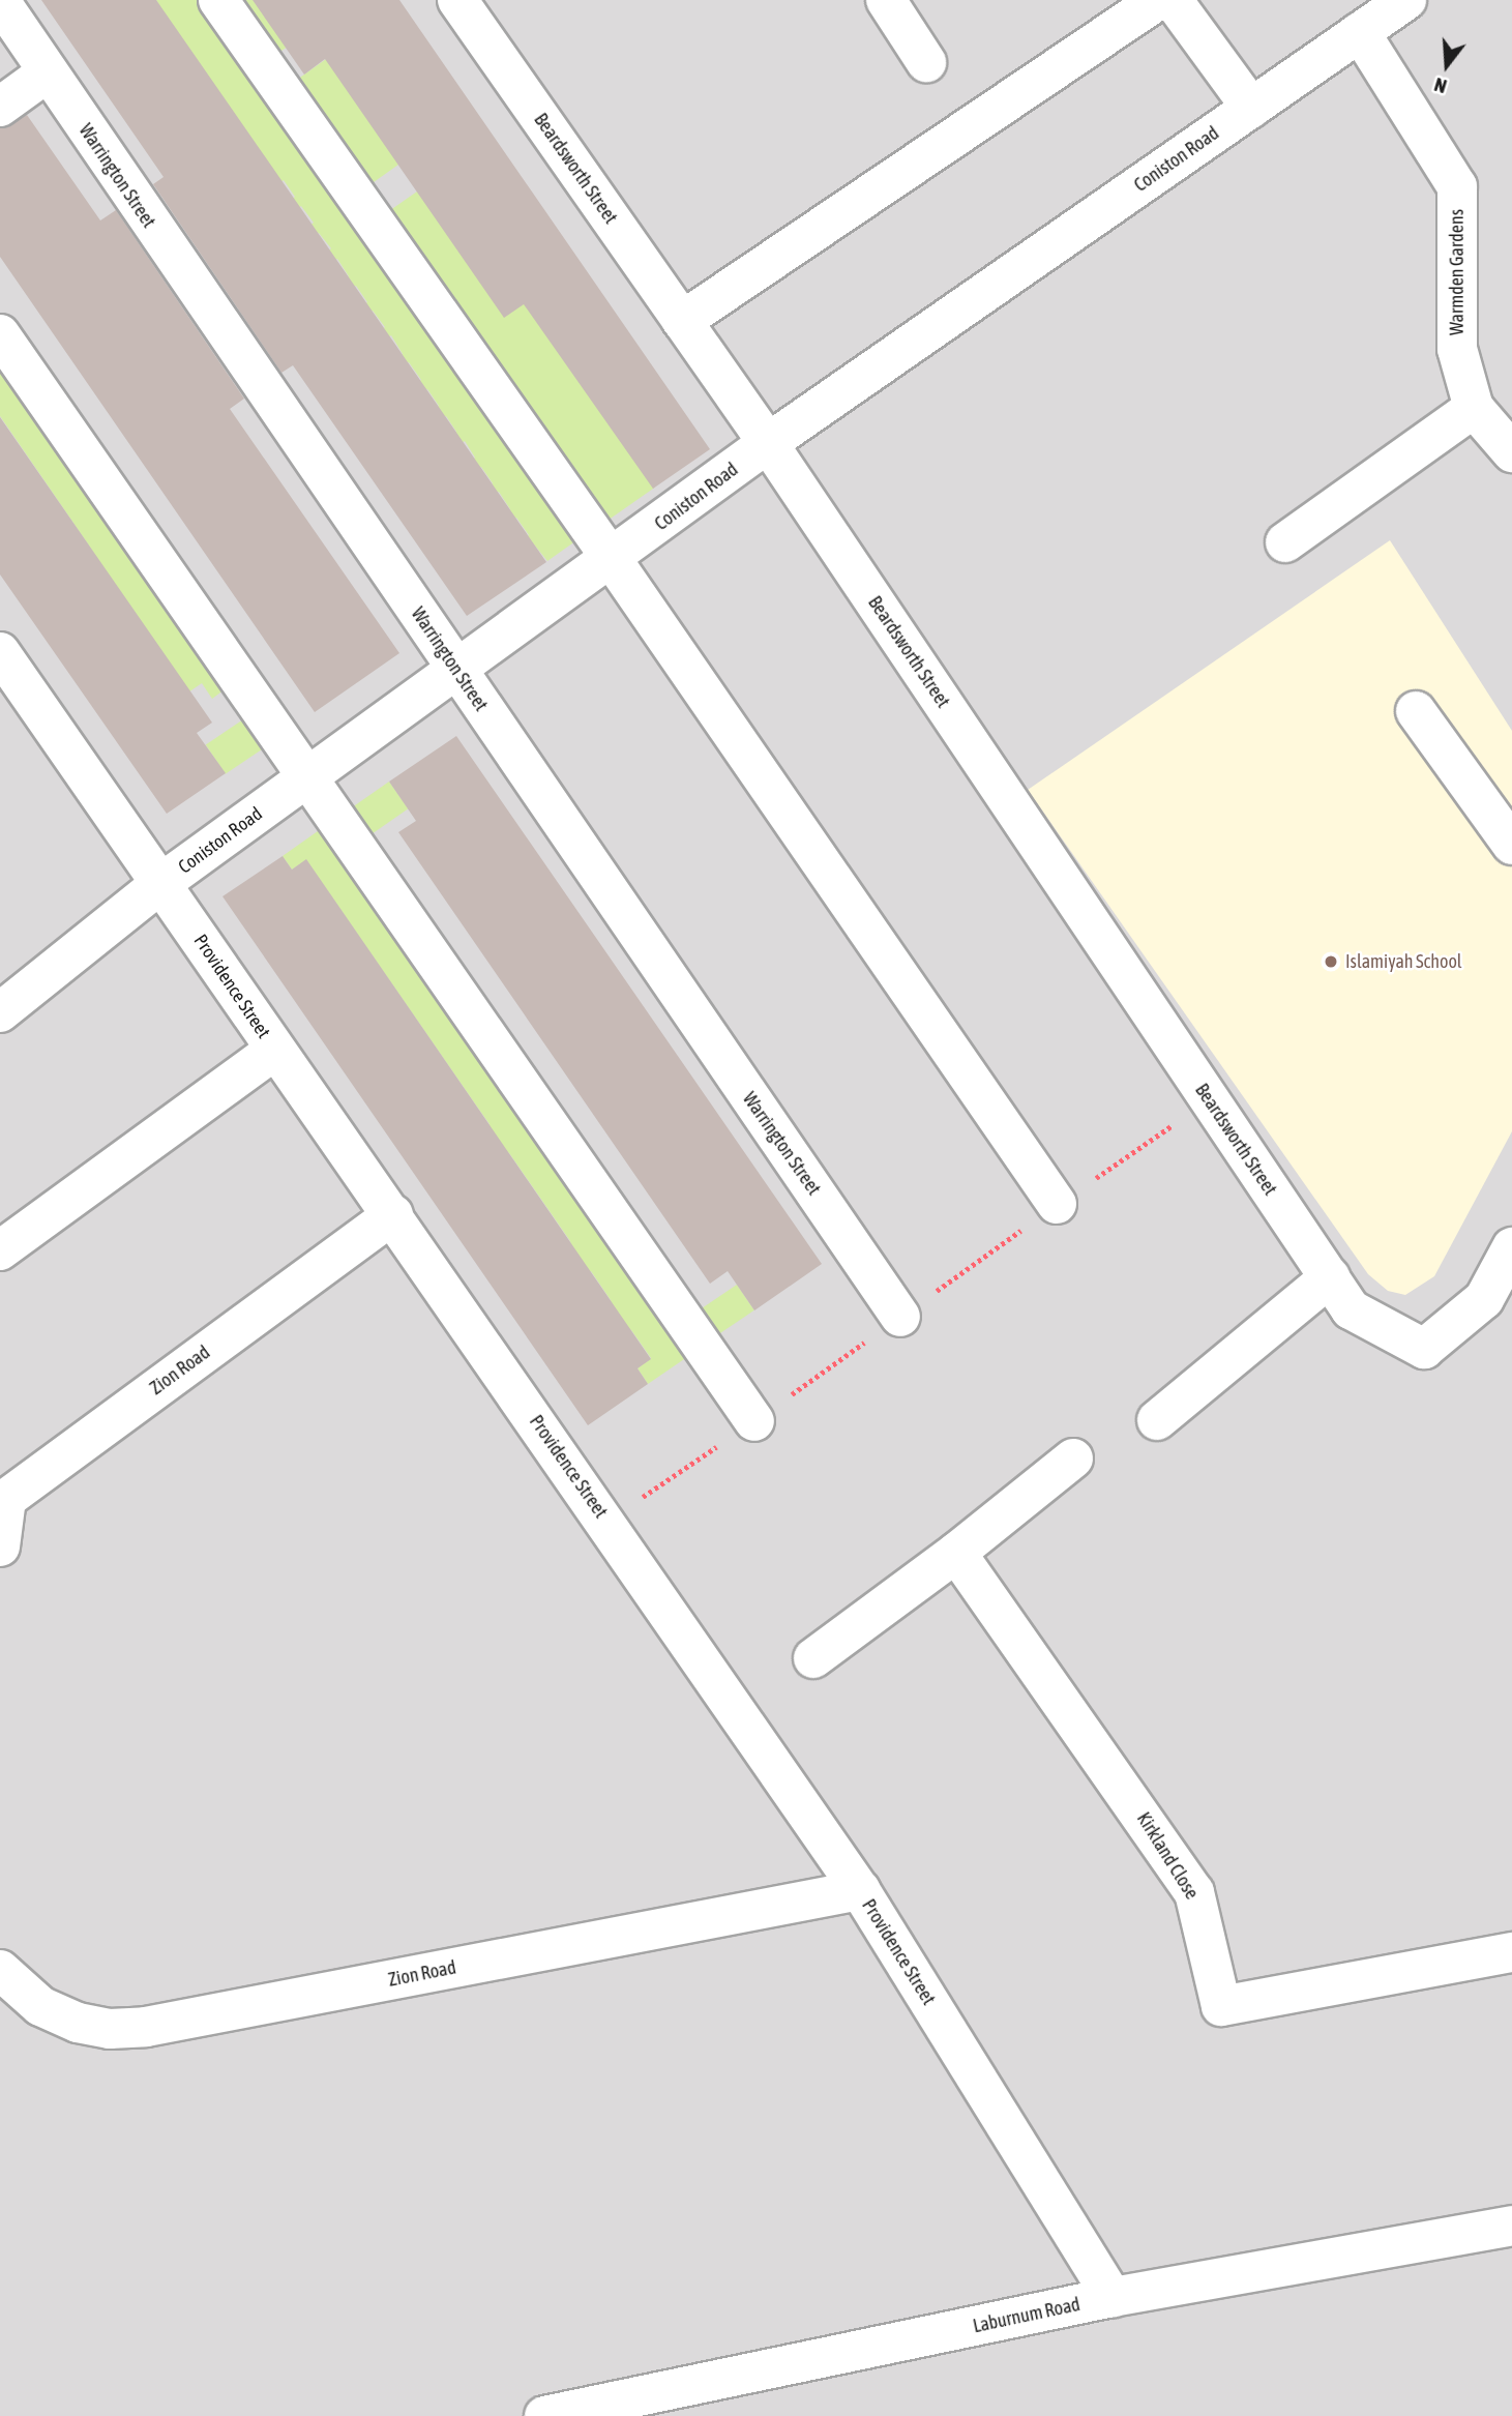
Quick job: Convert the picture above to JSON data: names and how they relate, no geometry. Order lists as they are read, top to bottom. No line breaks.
{"streets":{"street":["Coniston Road","Beardsworth Street","Warrington Street","Warmden Gardens","Providence Street","Zion Road","Kirkland Close","Laburnum Road"]},"crossings":[["Coniston Road","Beardsworth Street"],["Coniston Road","Warrington Street"],["Coniston Road","Warmden Gardens"],["Coniston Road","Providence Street"],["Providence Street","Zion Road"],["Providence Street","Laburnum Road"]],"places":["Islamiyah School"],"north":"bottom"}
